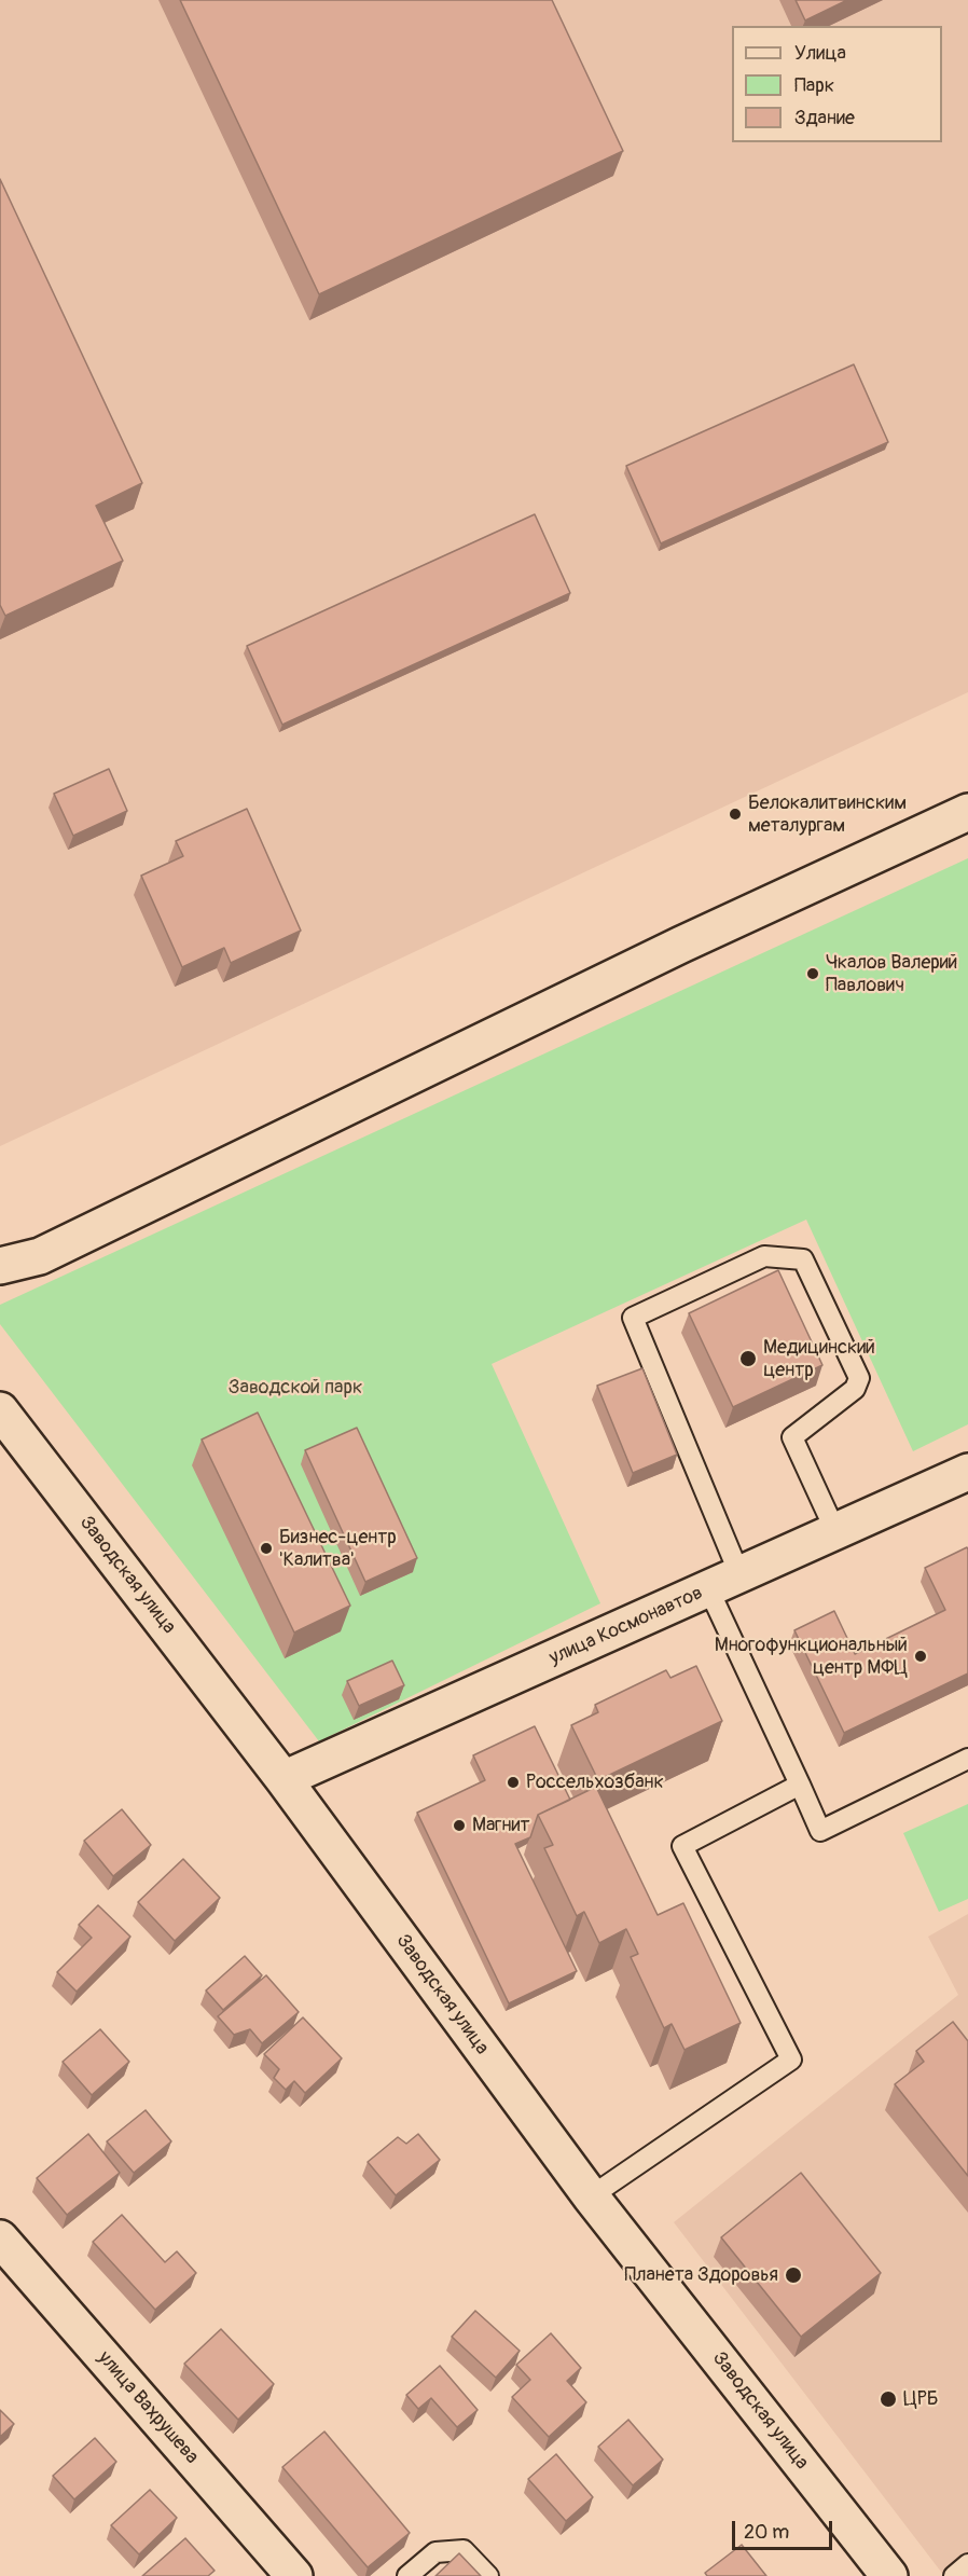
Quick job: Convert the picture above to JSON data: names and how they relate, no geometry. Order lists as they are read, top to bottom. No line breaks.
{"streets":{"street":["Заводская улица","улица Космонавтов","улица Вахрушева"]},"crossings":[["Заводская улица","улица Космонавтов"]],"parks":["Заводской парк"],"places":["Белокалитвинским металургам","Чкалов Валерий Павлович","Медицинский центр","Бизнес-центр 'Калитва'","Многофункциональный центр МФЦ","Россельхозбанк","Магнит","Планета Здоровья","ЦРБ"],"legend":["Улица","Парк","Здание"],"scale_bar":"20 m"}
